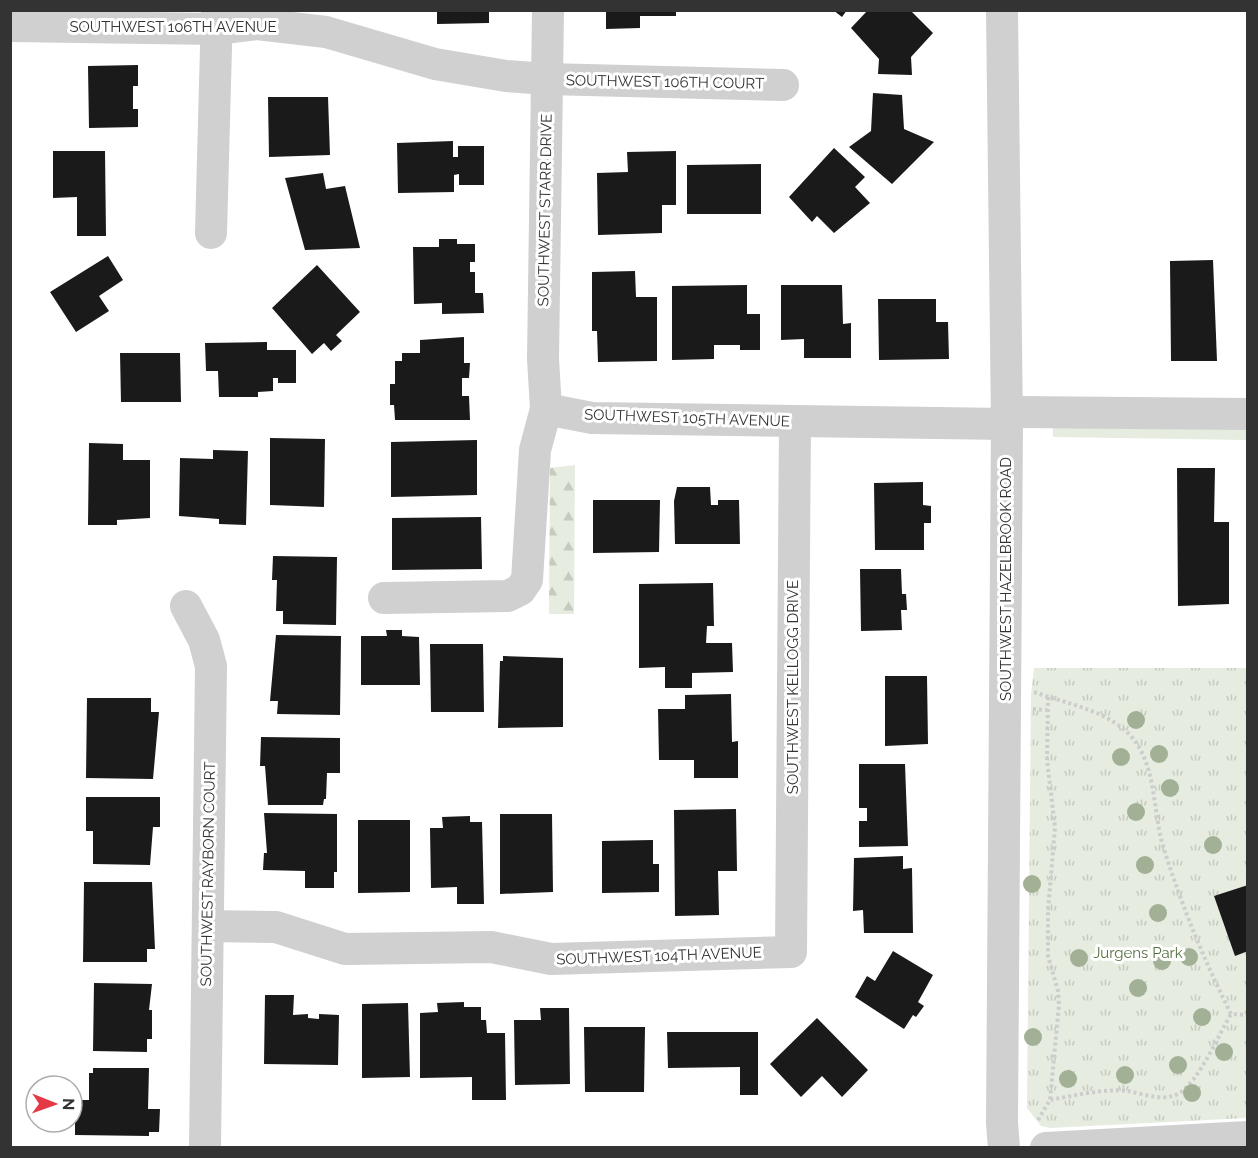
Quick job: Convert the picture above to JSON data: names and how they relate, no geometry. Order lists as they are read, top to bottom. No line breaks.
{"streets":{"street":["SOUTHWEST 106TH AVENUE","SOUTHWEST 106TH COURT","SOUTHWEST STARR DRIVE","SOUTHWEST 105TH AVENUE","SOUTHWEST HAZELBROOK ROAD","SOUTHWEST KELLOGG DRIVE","SOUTHWEST RAYBORN COURT","SOUTHWEST 104TH AVENUE"]},"crossings":[["SOUTHWEST 106TH AVENUE","SOUTHWEST 106TH COURT"],["SOUTHWEST 106TH AVENUE","SOUTHWEST STARR DRIVE"],["SOUTHWEST 106TH COURT","SOUTHWEST STARR DRIVE"],["SOUTHWEST STARR DRIVE","SOUTHWEST 105TH AVENUE"],["SOUTHWEST 105TH AVENUE","SOUTHWEST HAZELBROOK ROAD"],["SOUTHWEST 105TH AVENUE","SOUTHWEST KELLOGG DRIVE"],["SOUTHWEST KELLOGG DRIVE","SOUTHWEST 104TH AVENUE"],["SOUTHWEST RAYBORN COURT","SOUTHWEST 104TH AVENUE"]],"parks":["Jurgens Park"],"north":"right"}
